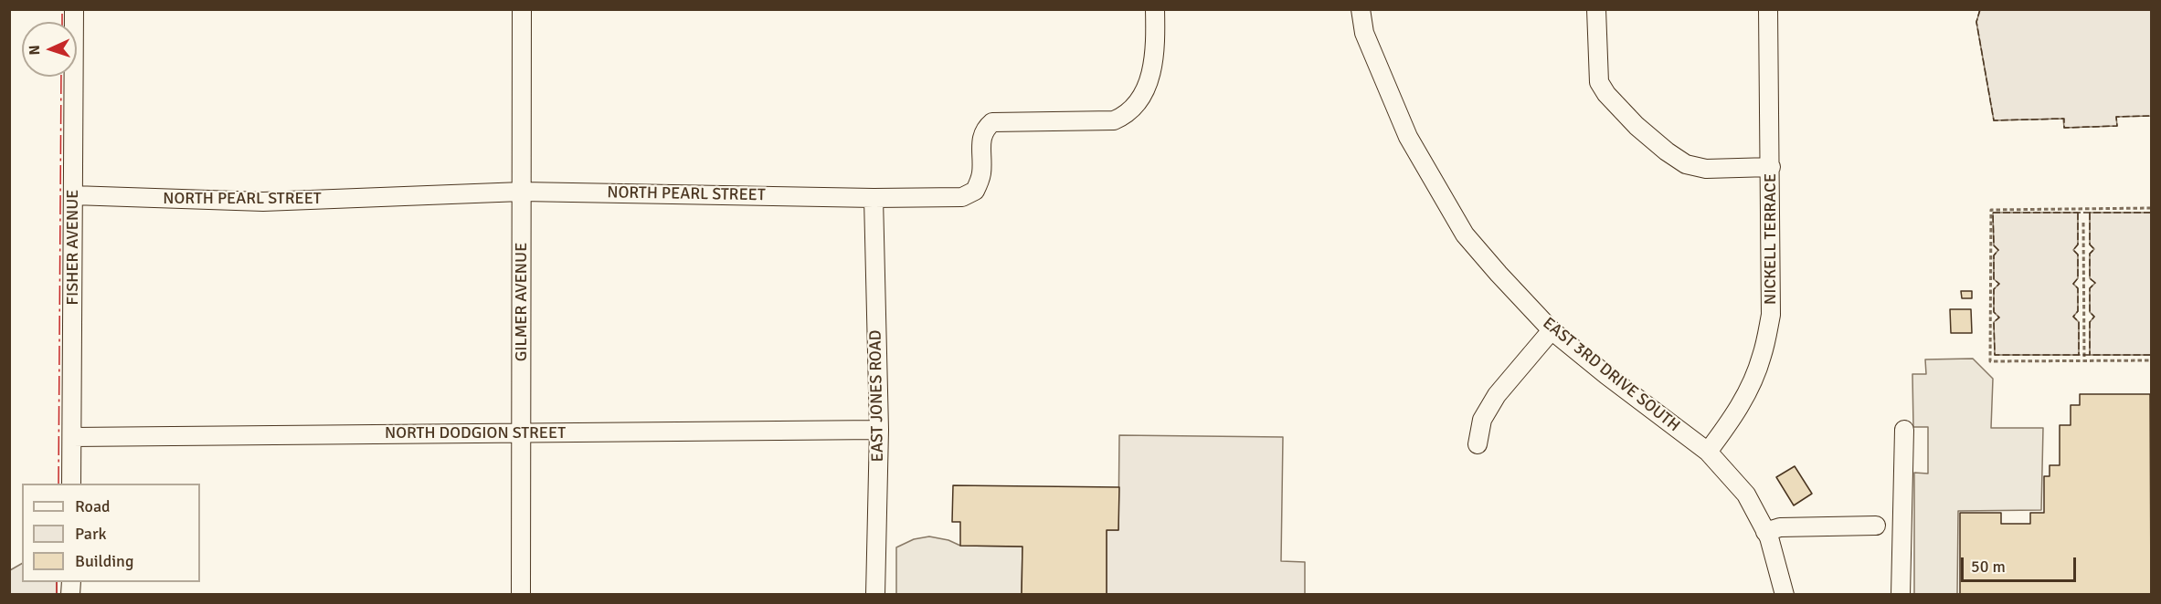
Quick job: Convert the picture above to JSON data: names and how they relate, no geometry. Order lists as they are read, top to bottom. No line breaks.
{"streets":{"street":["NORTH PEARL STREET","NICKELL TERRACE","FISHER AVENUE","GILMER AVENUE","EAST 3RD DRIVE SOUTH","EAST JONES ROAD","NORTH DODGION STREET"]},"crossings":[["NORTH PEARL STREET","FISHER AVENUE"],["NORTH PEARL STREET","GILMER AVENUE"],["NORTH PEARL STREET","EAST JONES ROAD"],["NICKELL TERRACE","EAST 3RD DRIVE SOUTH"],["FISHER AVENUE","NORTH DODGION STREET"],["GILMER AVENUE","NORTH DODGION STREET"],["EAST JONES ROAD","NORTH DODGION STREET"]],"legend":["Road","Park","Building"],"scale_bar":"50 m","north":"left"}
